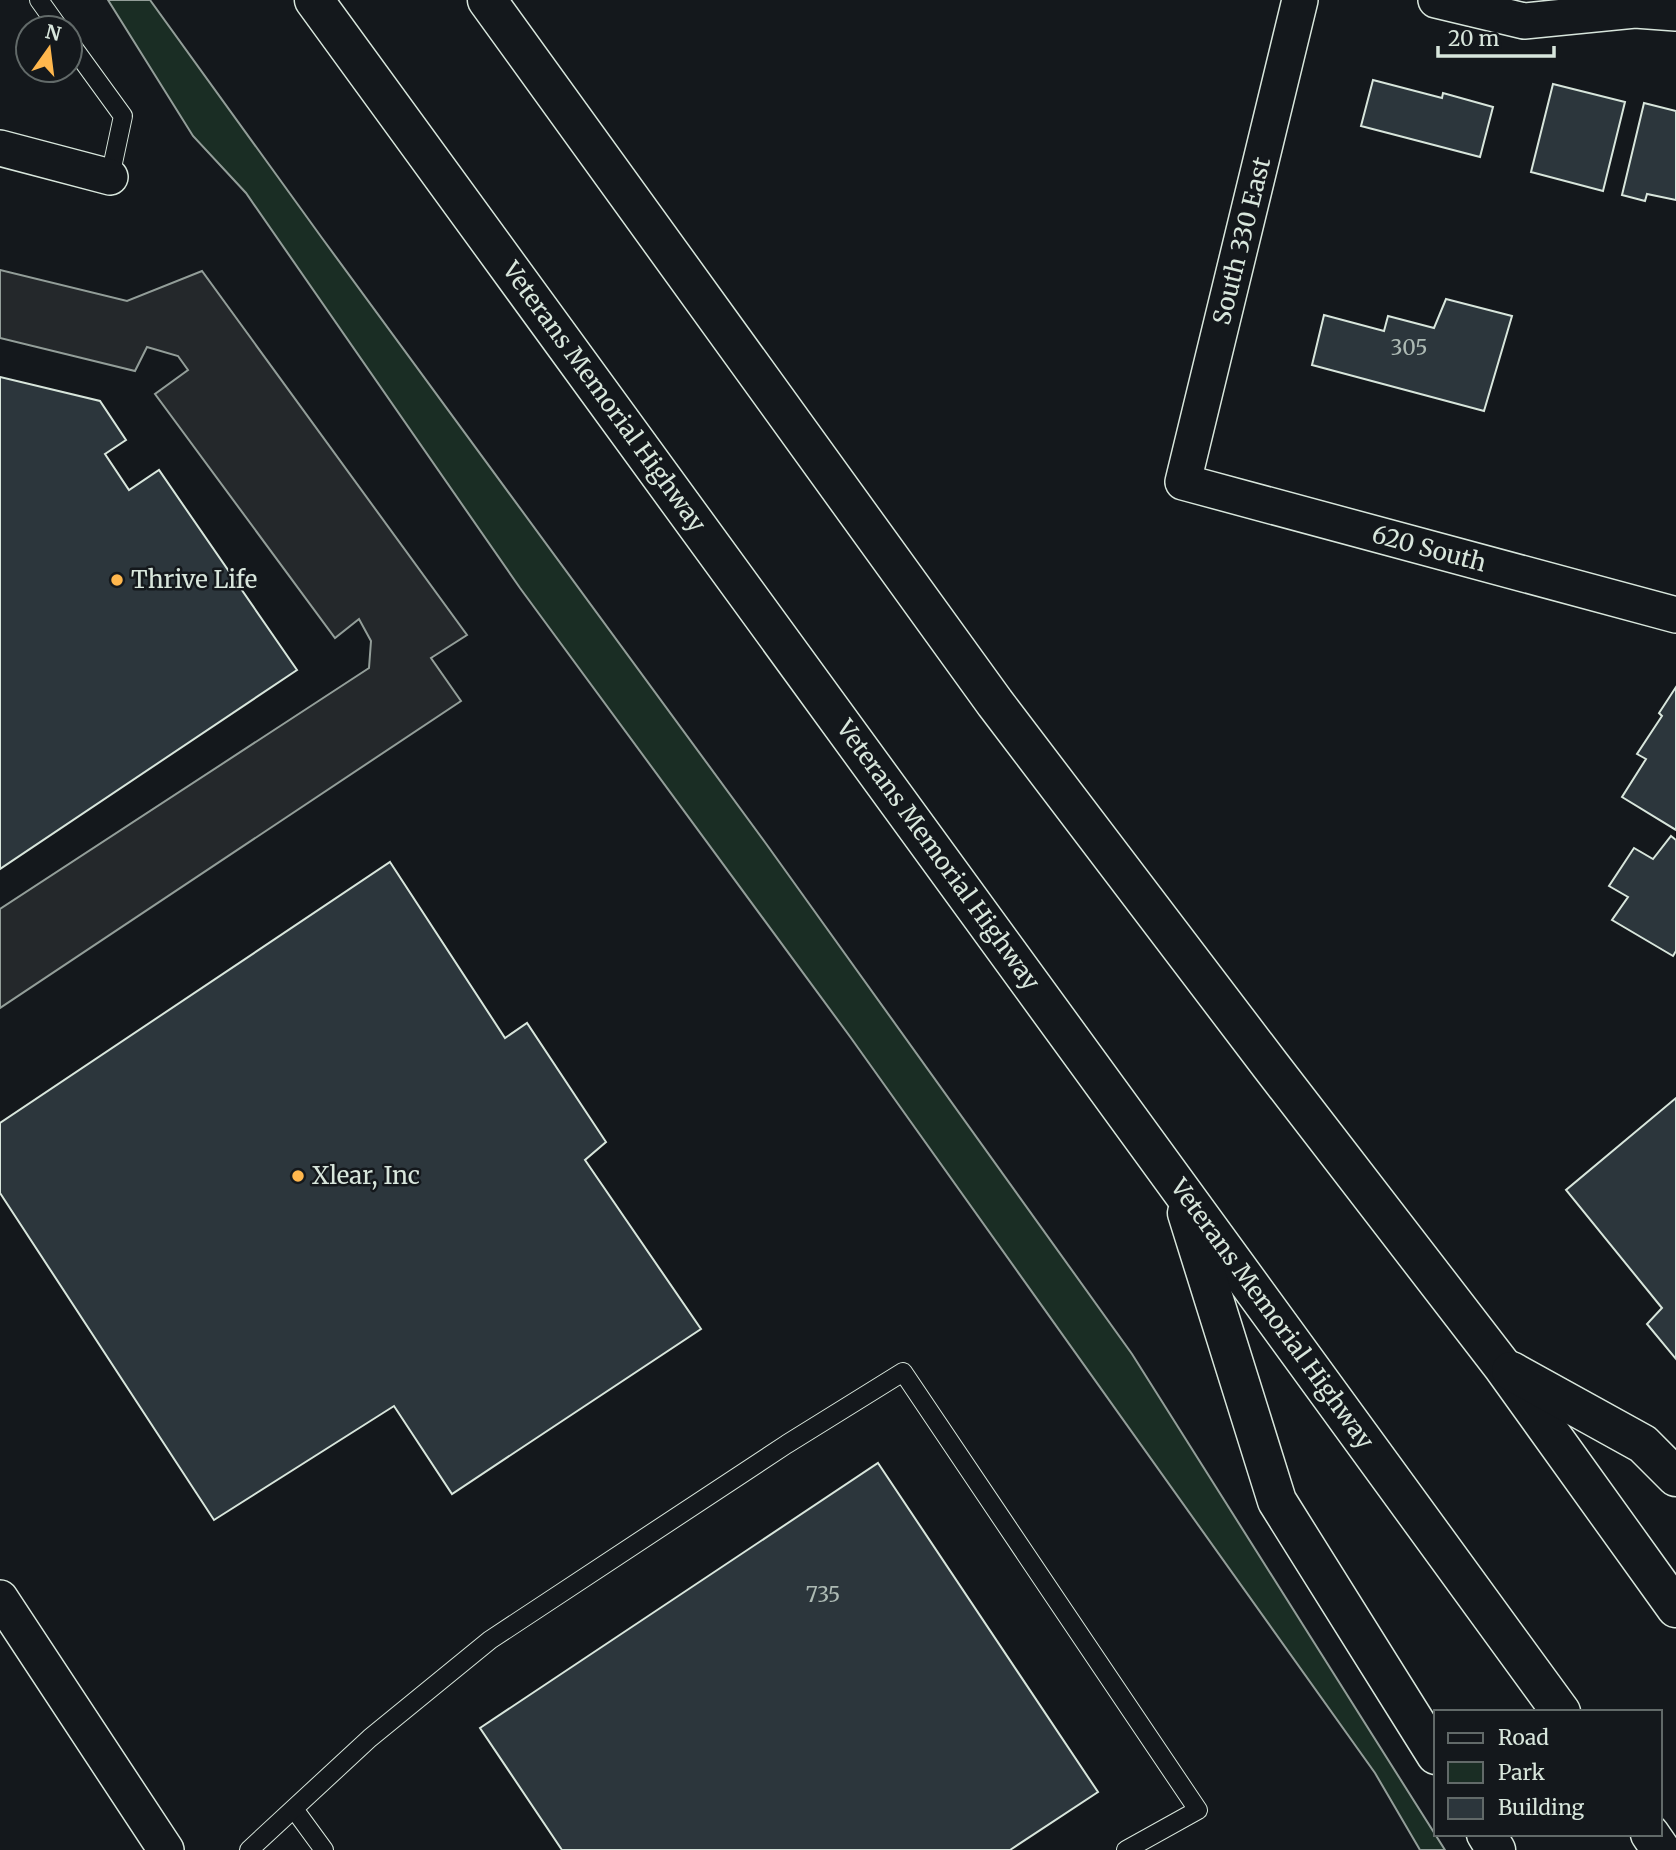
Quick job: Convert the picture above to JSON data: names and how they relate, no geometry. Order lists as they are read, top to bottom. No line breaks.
{"streets":{"highway":["Veterans Memorial Highway"],"street":["South 330 East","620 South"]},"crossings":[["South 330 East","620 South"]],"places":["Thrive Life","Xlear, Inc"],"house_numbers":["305","735"],"legend":["Road","Park","Building"],"scale_bar":"20 m","north":"top"}
